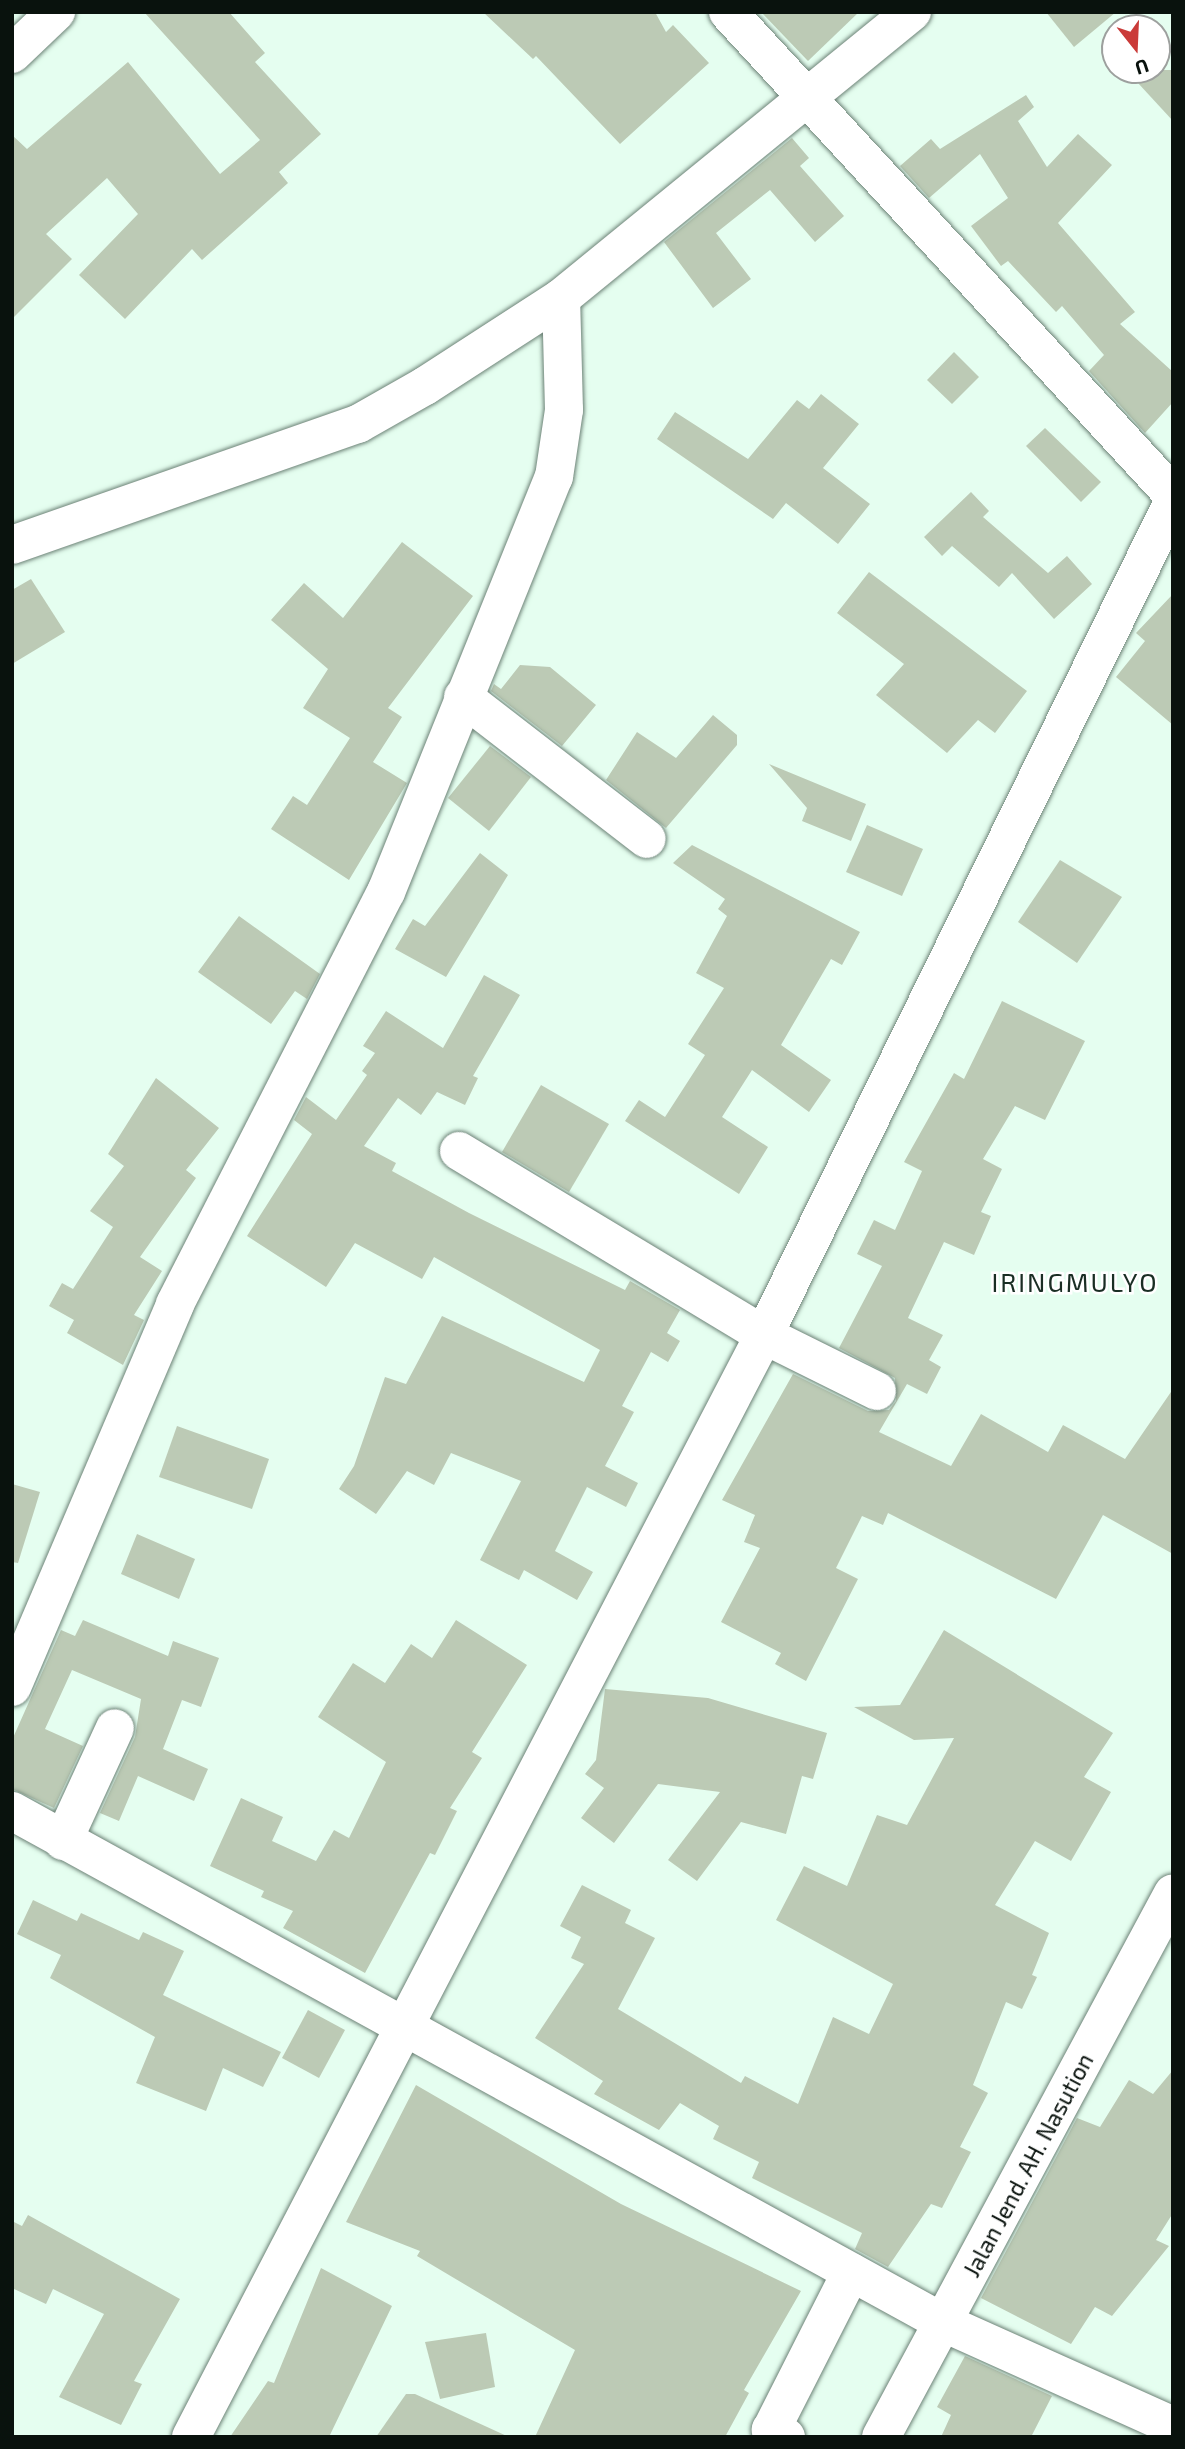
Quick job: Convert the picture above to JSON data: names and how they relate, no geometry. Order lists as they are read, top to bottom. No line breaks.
{"streets":{"main road":["Jalan Jend. AH. Nasution"]},"districts":["IRINGMULYO"],"north":"bottom"}
